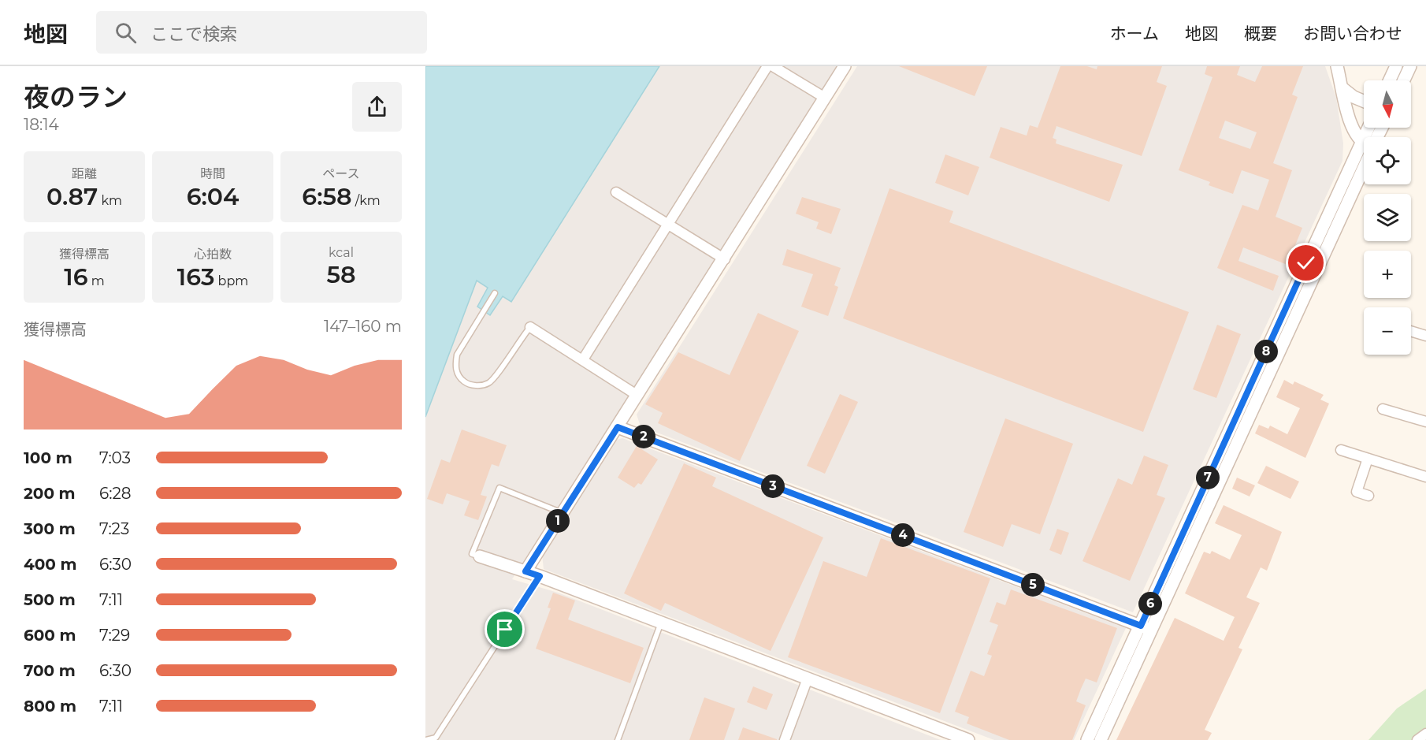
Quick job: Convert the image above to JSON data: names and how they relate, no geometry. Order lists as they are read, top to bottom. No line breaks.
{"north":"bottom","page":{"header":"地図","search":"ここで検索","nav":["ホーム","地図","概要","お問い合わせ"],"heading":["夜のラン","18:14"],"map_buttons":["+","−"],"stats":[["距離","0.87 km"],["時間","6:04"],["ペース","6:58 /km"],["獲得標高","16 m"],["心拍数","163 bpm"],["kcal","58"]],"chart":["獲得標高","147–160 m"],"pins":["8","2","7","3","1","4","5","6"],"list":[{"name":"100 m","note":"7:03"},{"name":"200 m","note":"6:28"},{"name":"300 m","note":"7:23"},{"name":"400 m","note":"6:30"},{"name":"500 m","note":"7:11"},{"name":"600 m","note":"7:29"},{"name":"700 m","note":"6:30"},{"name":"800 m","note":"7:11"}]}}
